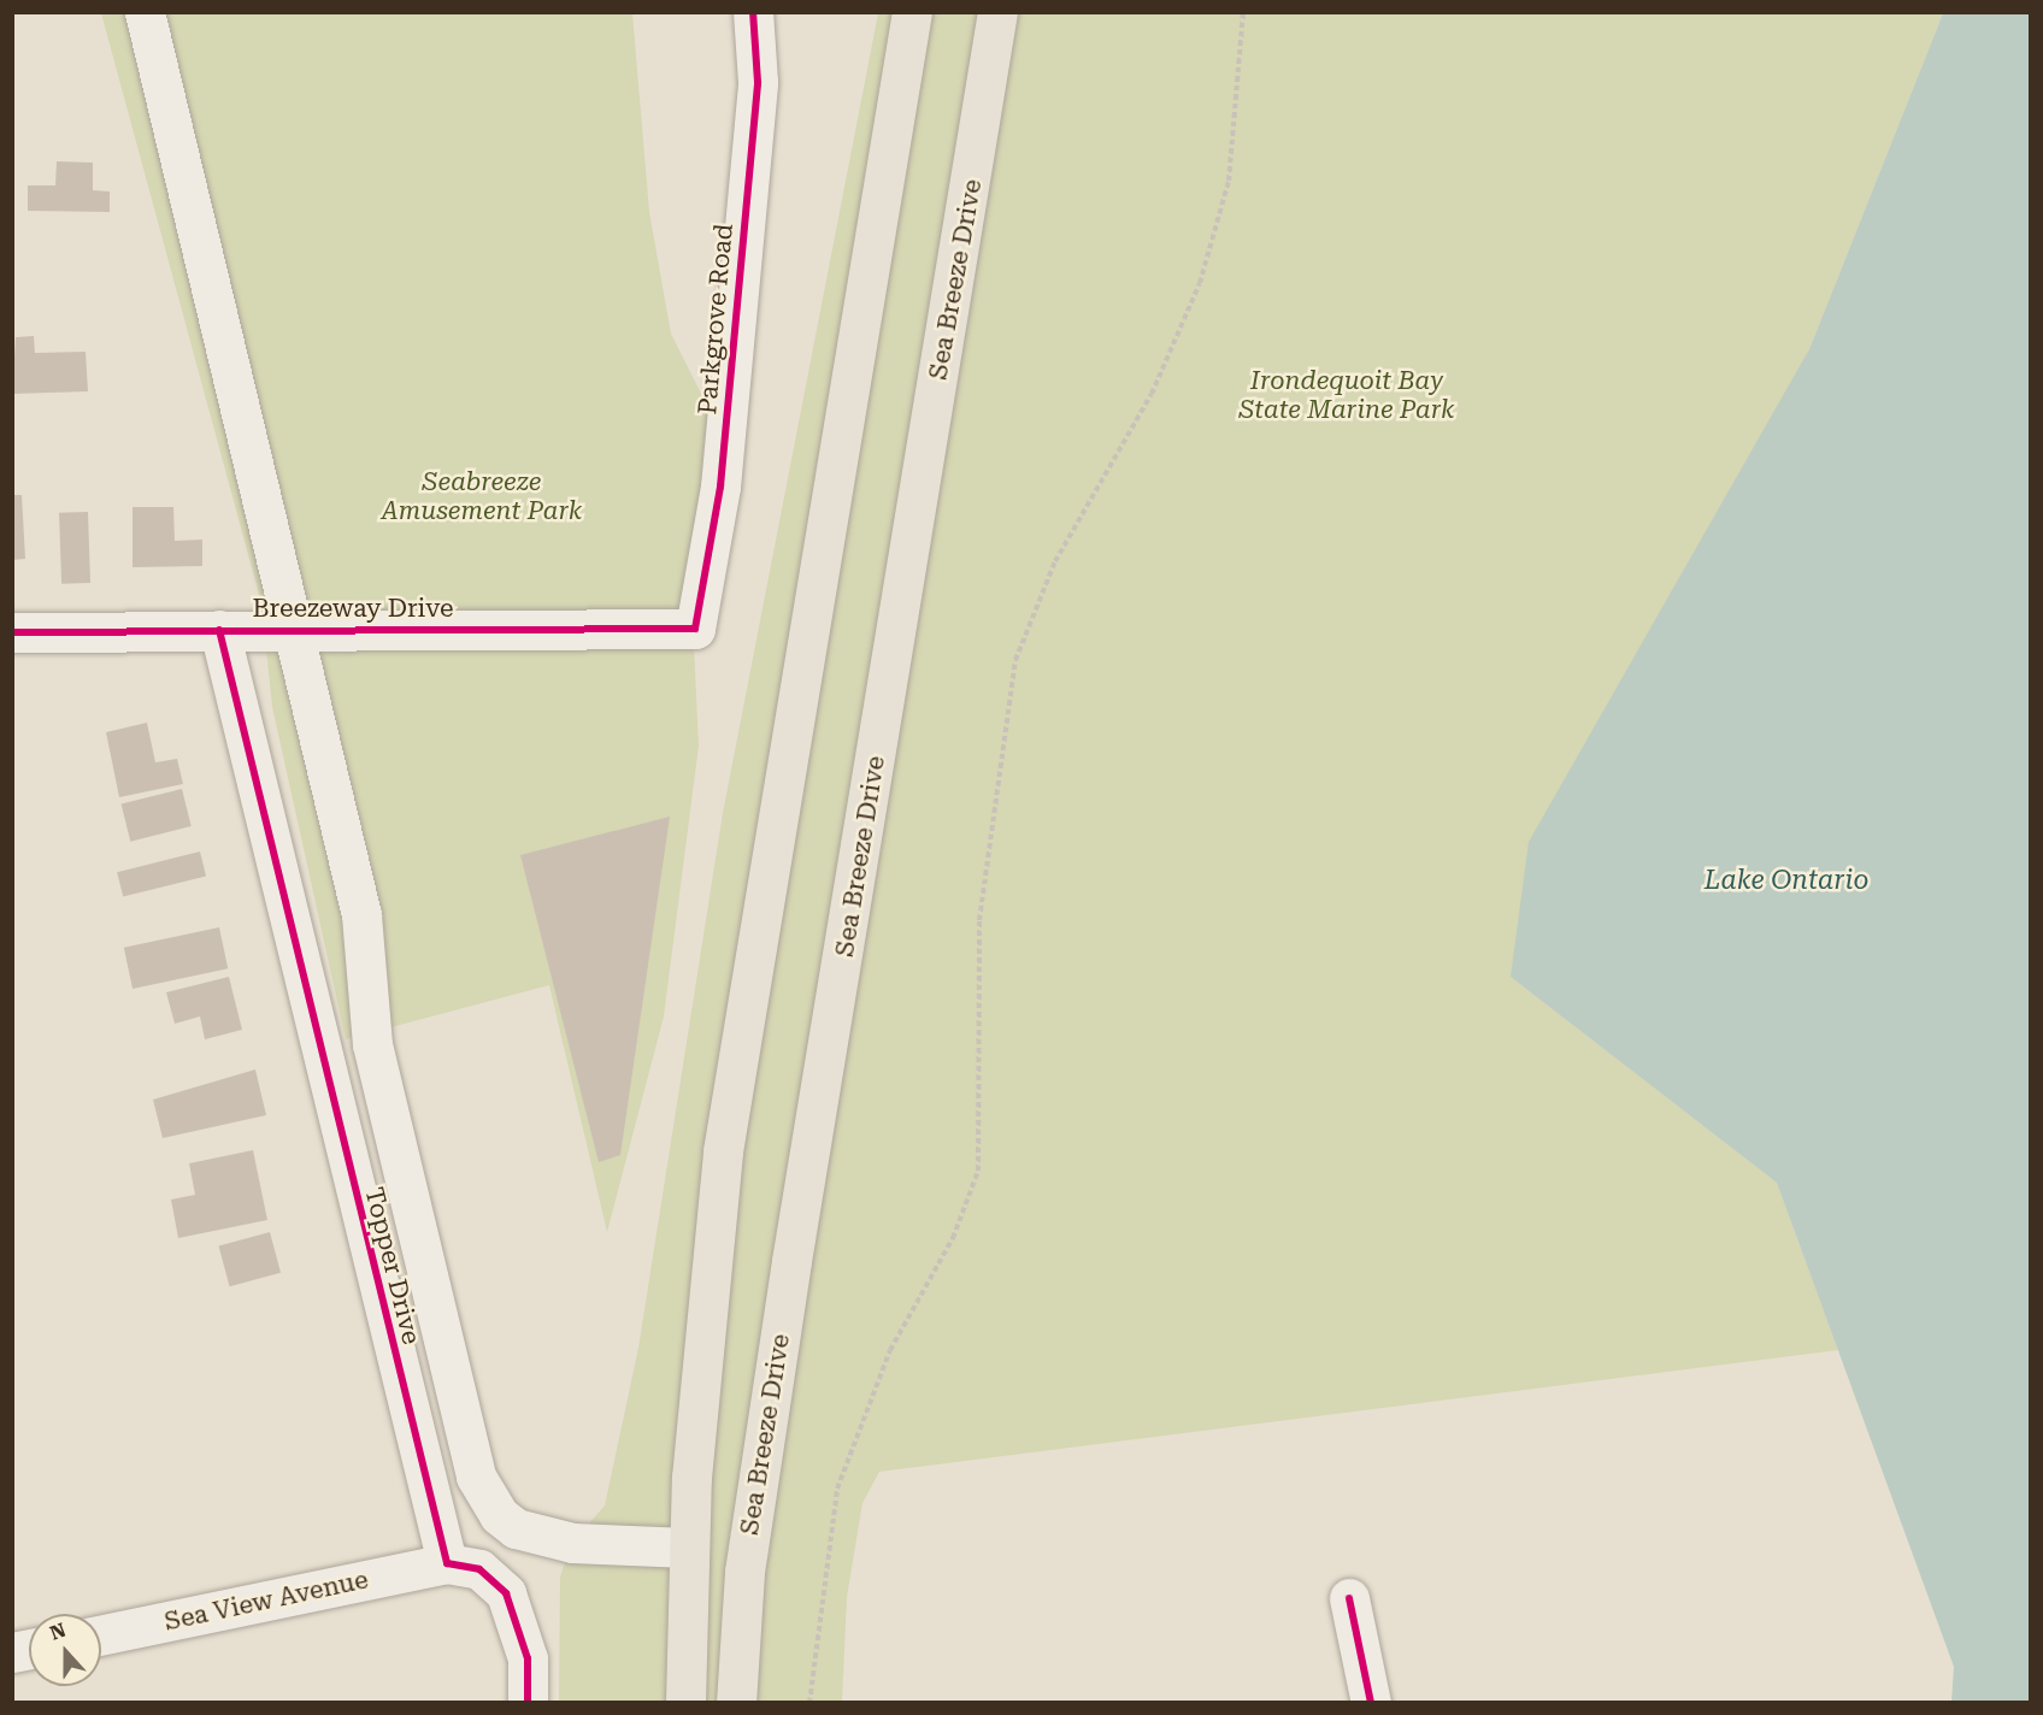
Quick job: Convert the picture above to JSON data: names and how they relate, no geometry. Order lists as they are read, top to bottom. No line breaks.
{"streets":{"main road":["Sea Breeze Drive"],"street":["Parkgrove Road","Breezeway Drive","Topper Drive","Sea View Avenue"]},"crossings":[["Parkgrove Road","Breezeway Drive"],["Breezeway Drive","Topper Drive"],["Topper Drive","Sea View Avenue"]],"water":["Lake Ontario"],"parks":["Irondequoit Bay State Marine Park","Seabreeze Amusement Park"],"north":"top"}
